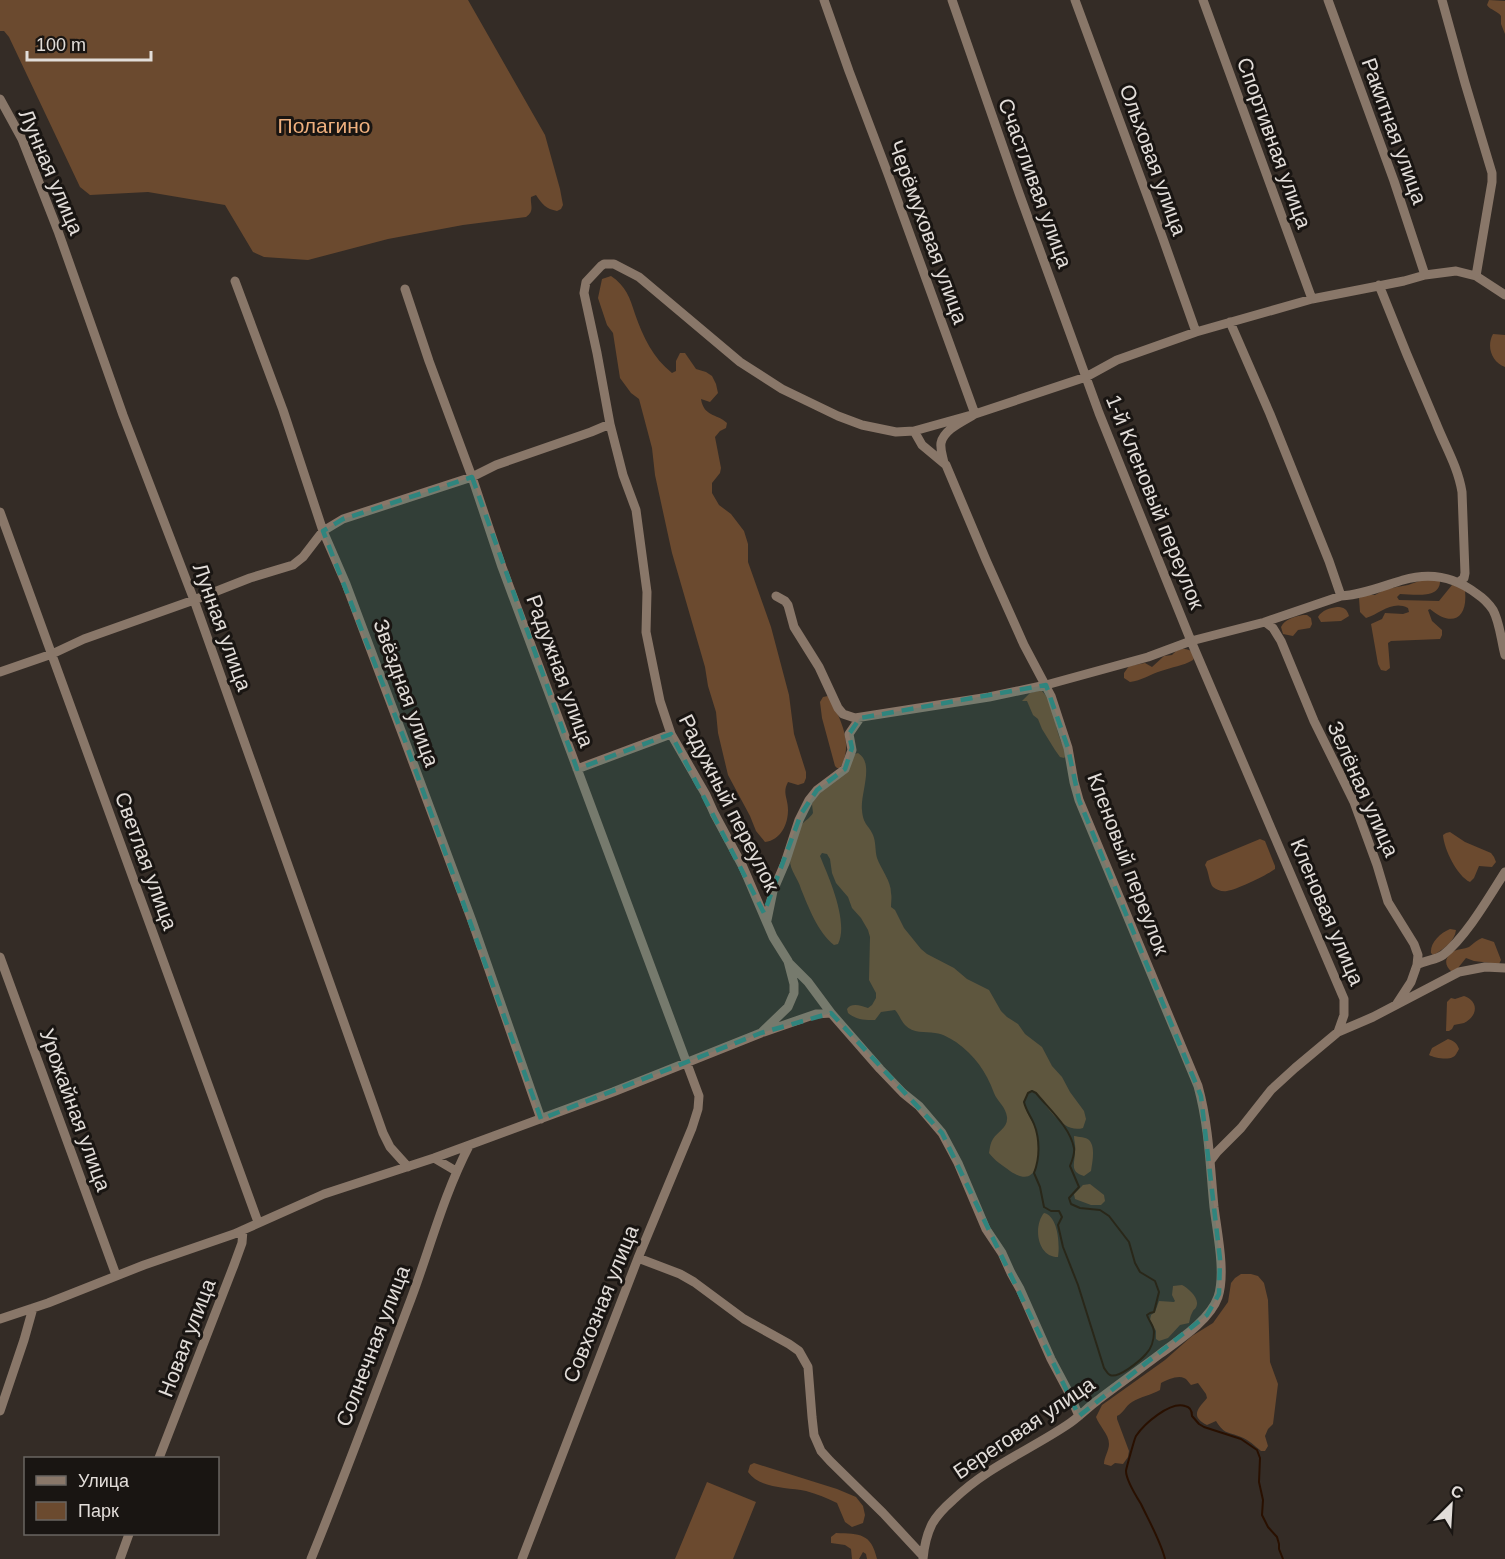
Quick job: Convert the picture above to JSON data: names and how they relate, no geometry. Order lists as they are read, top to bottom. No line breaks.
{"streets":{"street":["Ракитная улица","Спортивная улица","Ольховая улица","Лунная улица","Счастливая улица","Черёмуховая улица","1-й Кленовый переулок","Радужная улица","Звёздная улица","Зелёная улица","Радужный переулок","Светлая улица","Кленовый переулок","Кленовая улица","Урожайная улица","Совхозная улица","Новая улица","Солнечная улица","Береговая улица"]},"crossings":[["Лунная улица","Радужный переулок"],["Счастливая улица","1-й Кленовый переулок"],["1-й Кленовый переулок","Кленовая улица"],["Радужная улица","Радужный переулок"],["Радужная улица","Совхозная улица"],["Звёздная улица","Радужный переулок"],["Радужный переулок","Светлая улица"],["Радужный переулок","Кленовый переулок"],["Радужный переулок","Урожайная улица"],["Радужный переулок","Совхозная улица"],["Радужный переулок","Новая улица"],["Радужный переулок","Солнечная улица"],["Кленовый переулок","Береговая улица"]],"parks":["Полагино"],"legend":["Улица","Парк"],"scale_bar":"100 m","north":"top right"}
